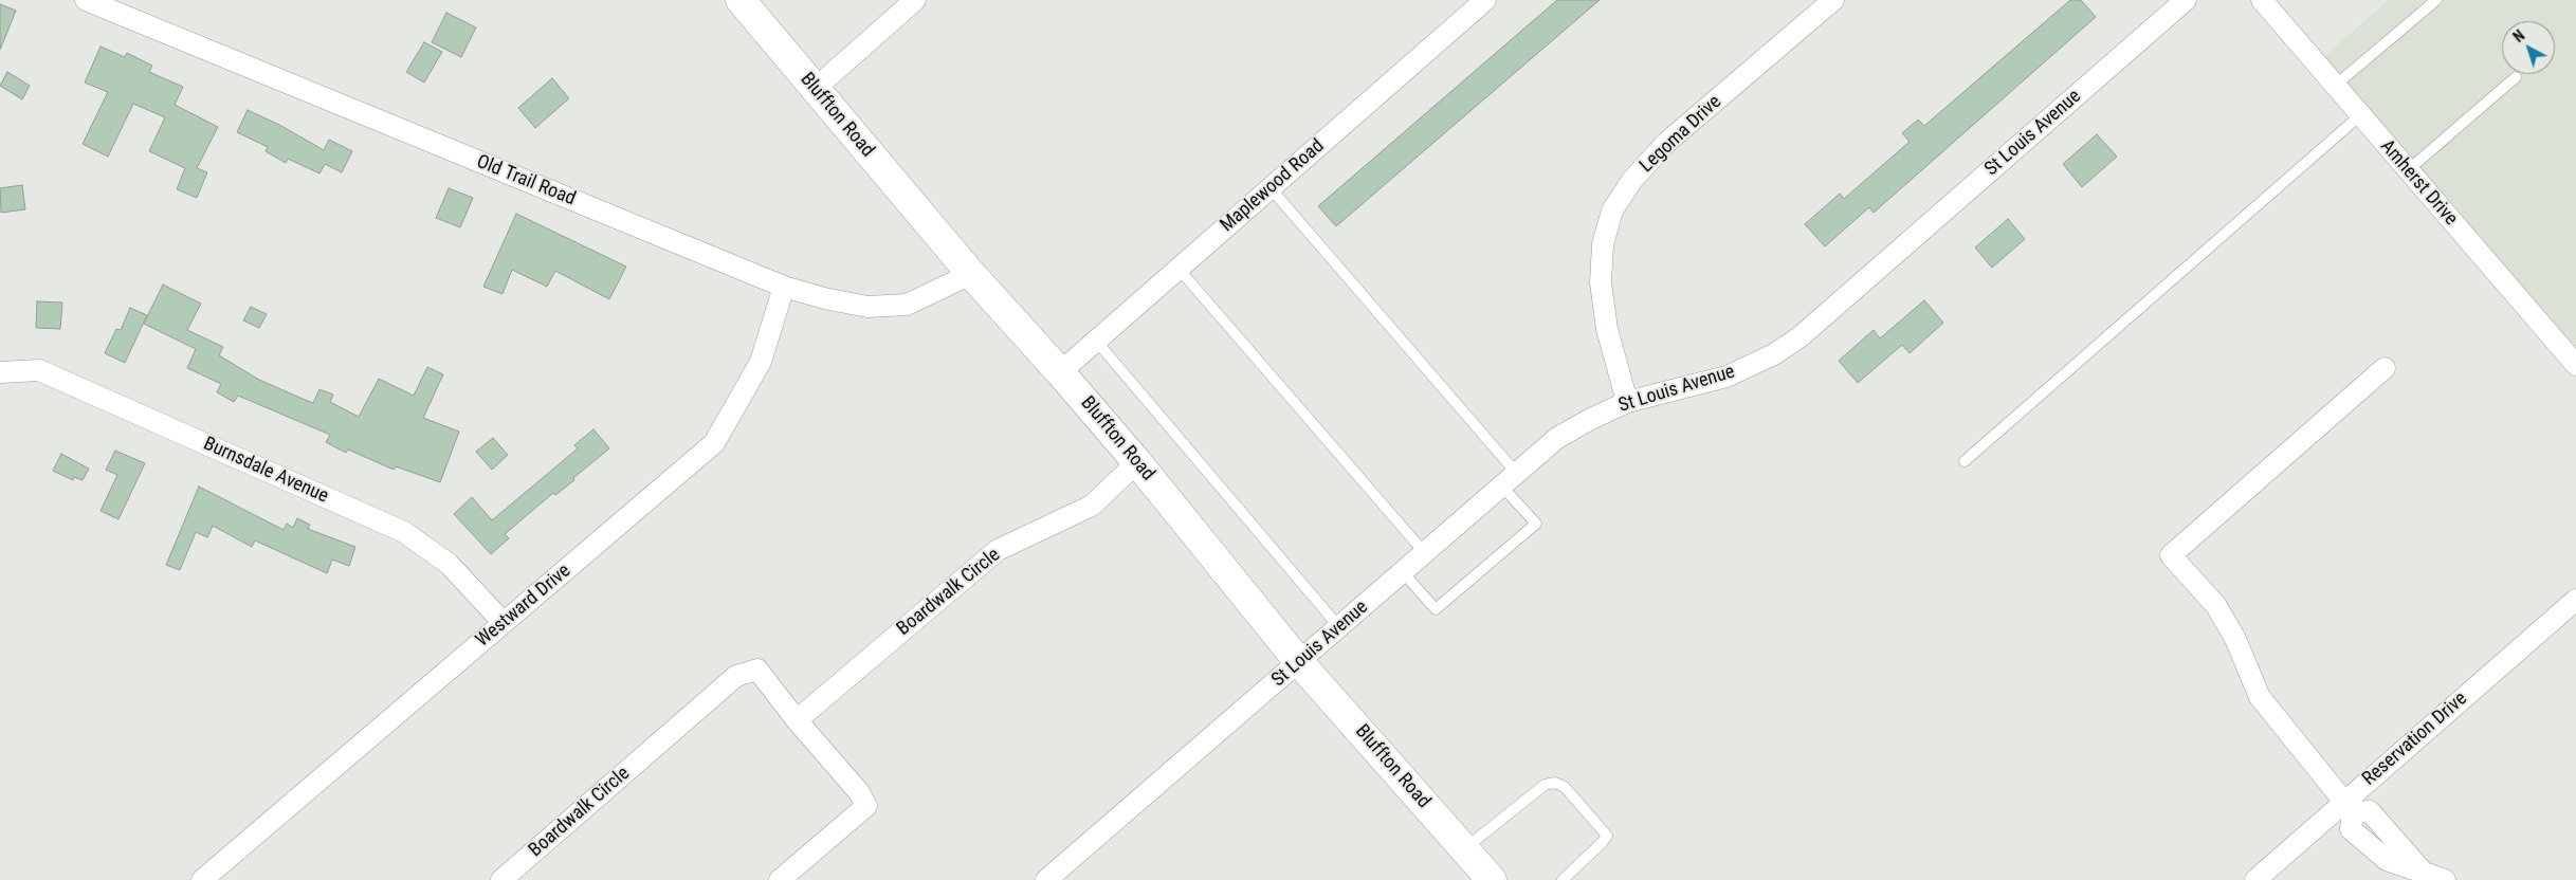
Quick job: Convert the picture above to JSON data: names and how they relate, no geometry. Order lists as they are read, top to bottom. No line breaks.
{"streets":{"main road":["Bluffton Road"],"street":["St Louis Avenue","Legoma Drive","Old Trail Road","Amherst Drive","Maplewood Road","Burnsdale Avenue","Boardwalk Circle","Westward Drive","Reservation Drive"]},"crossings":[["Bluffton Road","St Louis Avenue"],["Bluffton Road","Old Trail Road"],["Bluffton Road","Maplewood Road"],["Bluffton Road","Boardwalk Circle"],["St Louis Avenue","Legoma Drive"],["Old Trail Road","Westward Drive"],["Burnsdale Avenue","Westward Drive"]],"north":"top left"}
